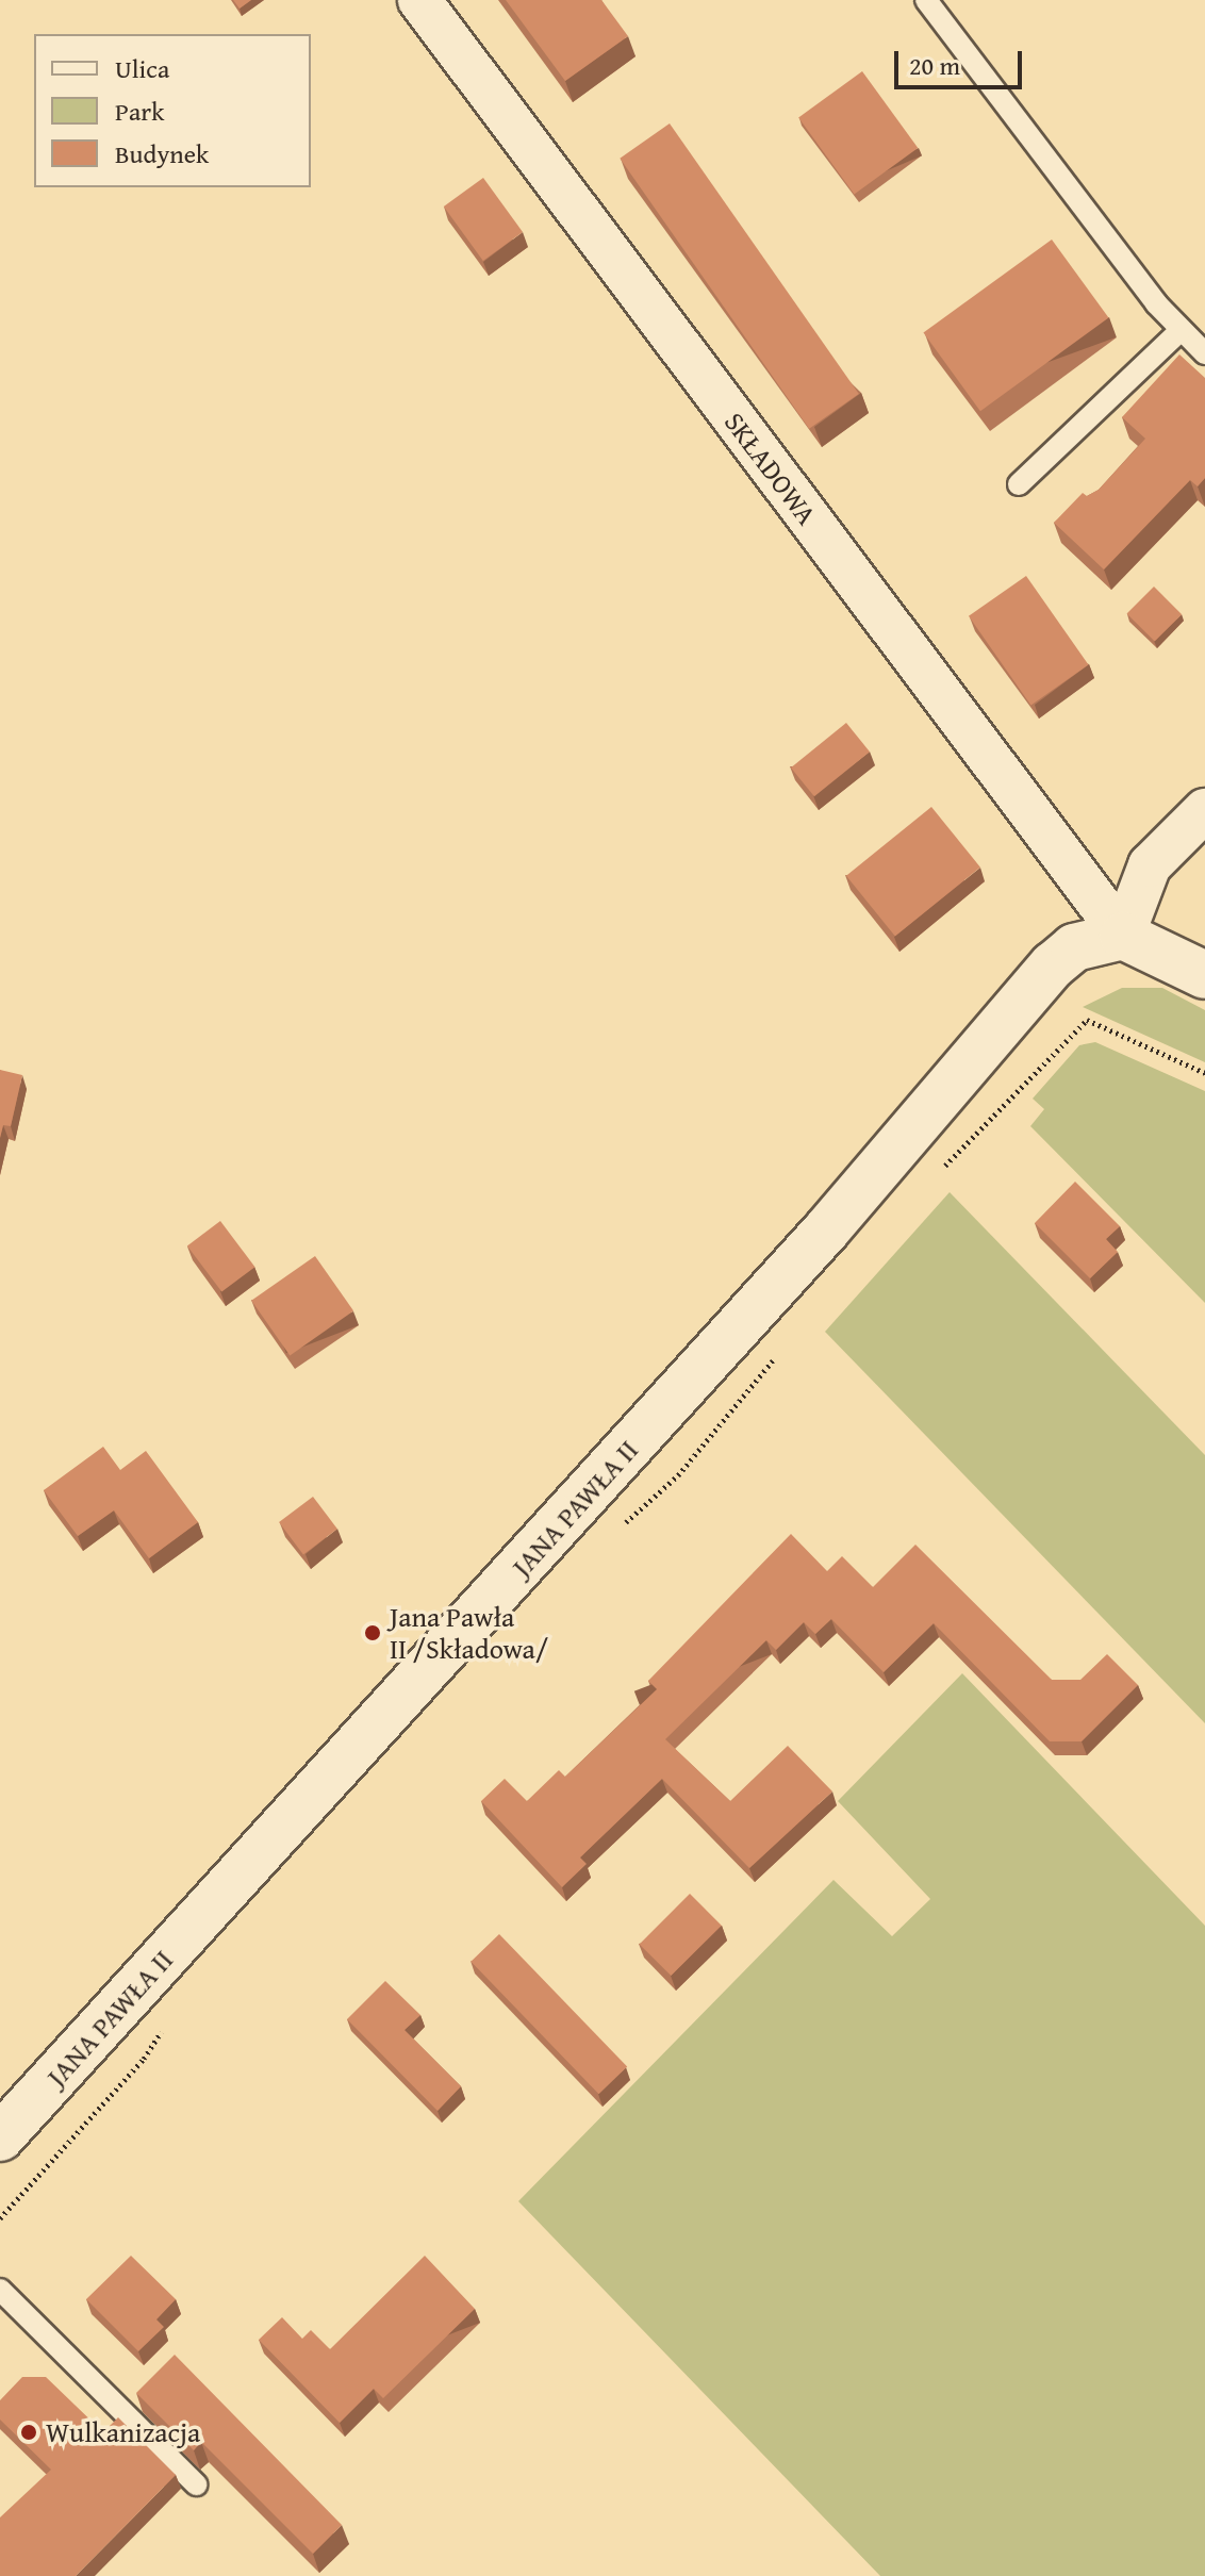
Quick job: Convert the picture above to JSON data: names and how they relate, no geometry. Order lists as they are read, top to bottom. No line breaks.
{"streets":{"street":["SKŁADOWA","JANA PAWŁA II"]},"crossings":[["SKŁADOWA","JANA PAWŁA II"]],"places":["Jana Pawła II /Składowa/","Wulkanizacja"],"legend":["Ulica","Park","Budynek"],"scale_bar":"20 m"}
